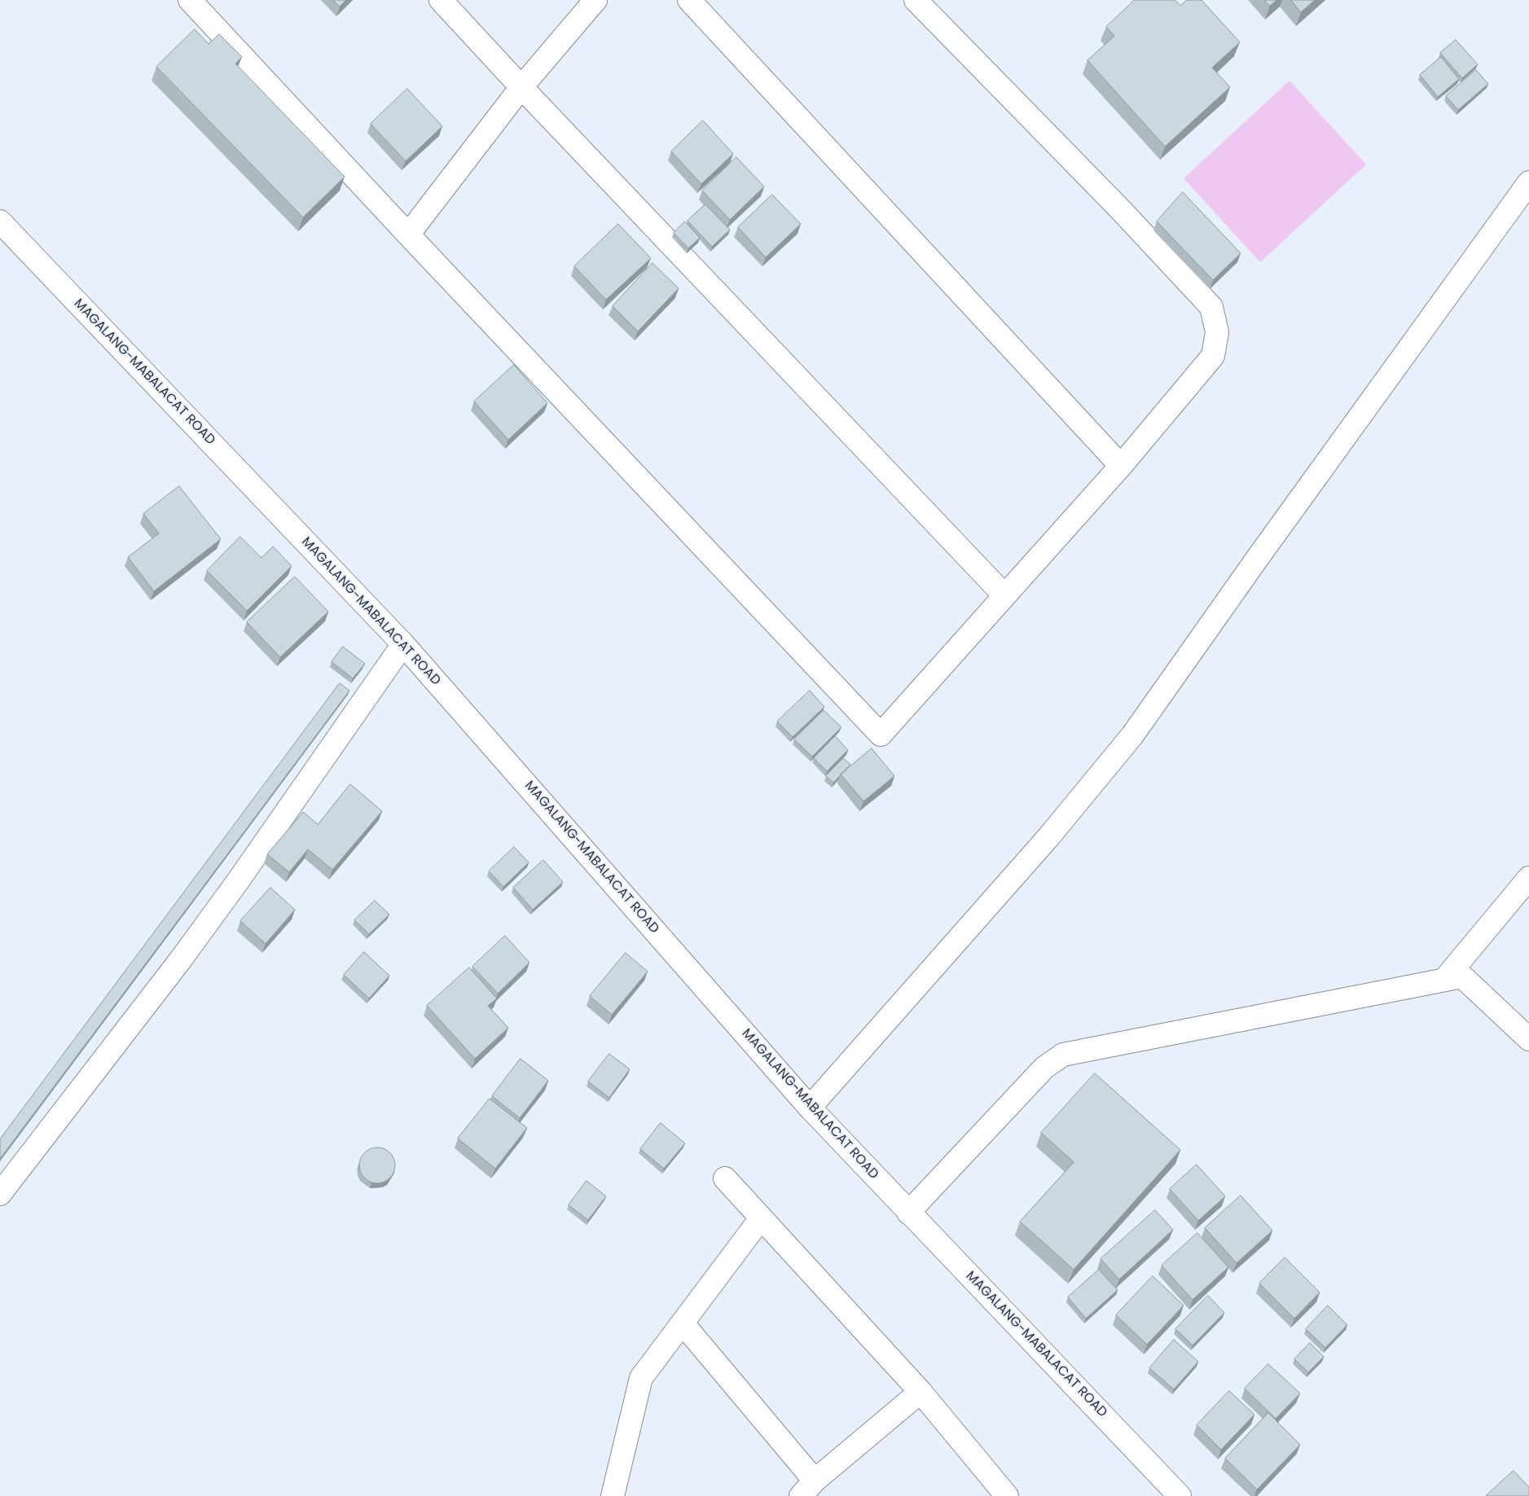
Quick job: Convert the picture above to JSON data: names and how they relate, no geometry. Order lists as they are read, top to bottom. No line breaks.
{"streets":{"street":["MAGALANG-MABALACAT ROAD"]}}
